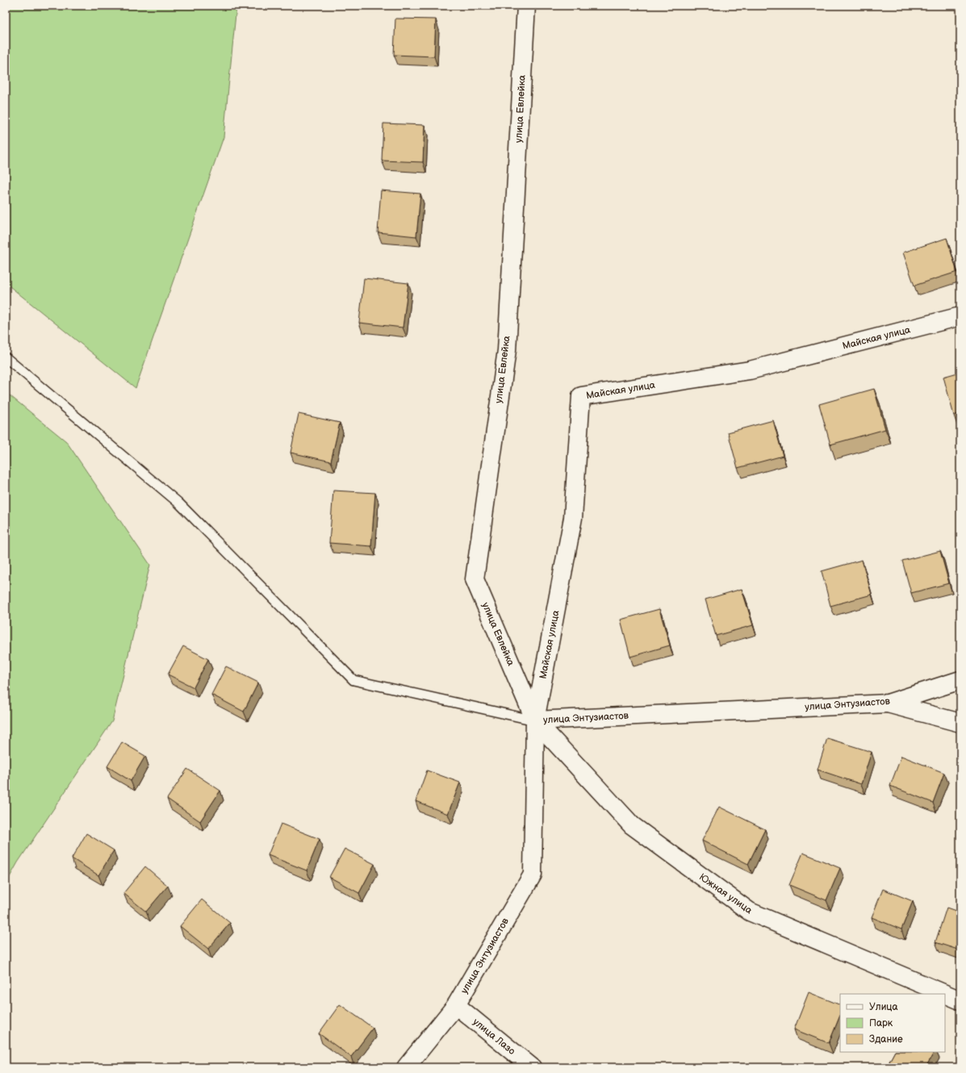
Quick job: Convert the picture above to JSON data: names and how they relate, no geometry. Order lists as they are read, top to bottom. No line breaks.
{"streets":{"street":["улица Евлейка","Майская улица","улица Энтузиастов","Южная улица","улица Лазо"]},"crossings":[["улица Евлейка","Майская улица"],["улица Евлейка","улица Энтузиастов"],["улица Евлейка","Южная улица"],["Майская улица","улица Энтузиастов"],["Майская улица","Южная улица"],["улица Энтузиастов","Южная улица"],["улица Энтузиастов","улица Лазо"]],"legend":["Улица","Парк","Здание"]}
